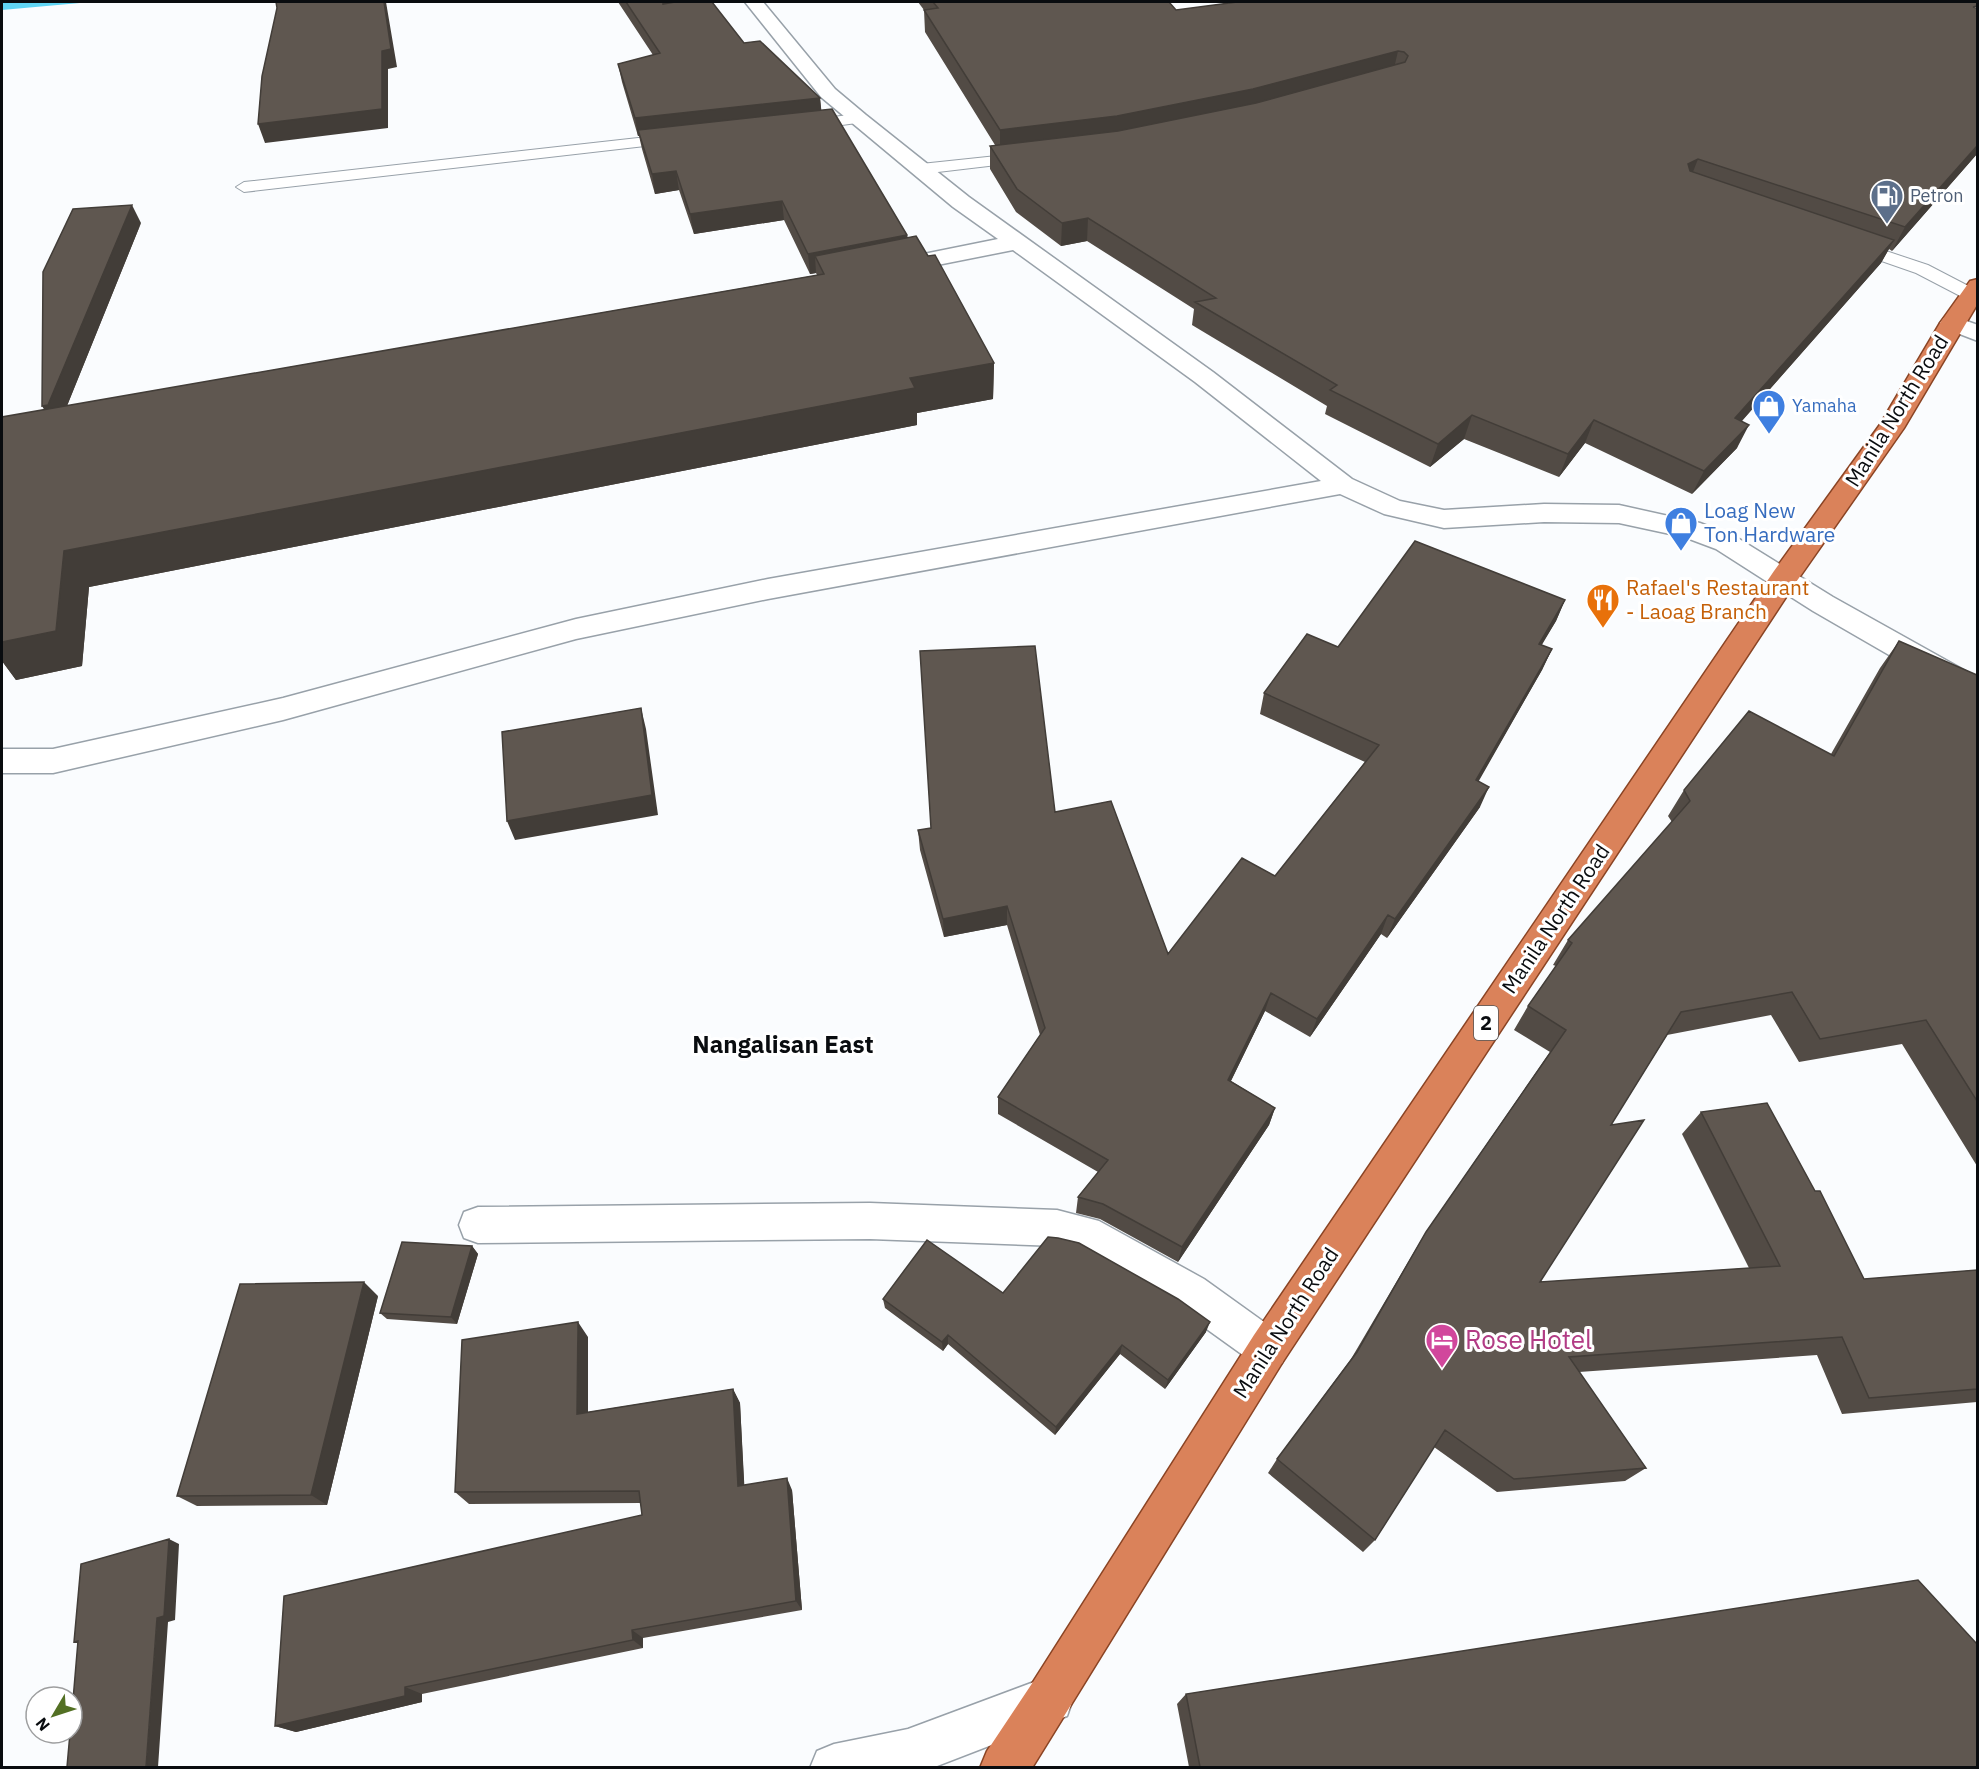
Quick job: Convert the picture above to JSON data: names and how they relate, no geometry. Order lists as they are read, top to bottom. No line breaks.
{"streets":{"highway":["Manila North Road","2"]},"districts":["Nangalisan East"],"places":{"fuel station":["Petron"],"shop":["Yamaha","Loag New Ton Hardware"],"restaurant":["Rafael's Restaurant - Laoag Branch"],"hotel":["Rose Hotel"]},"north":"bottom left"}
